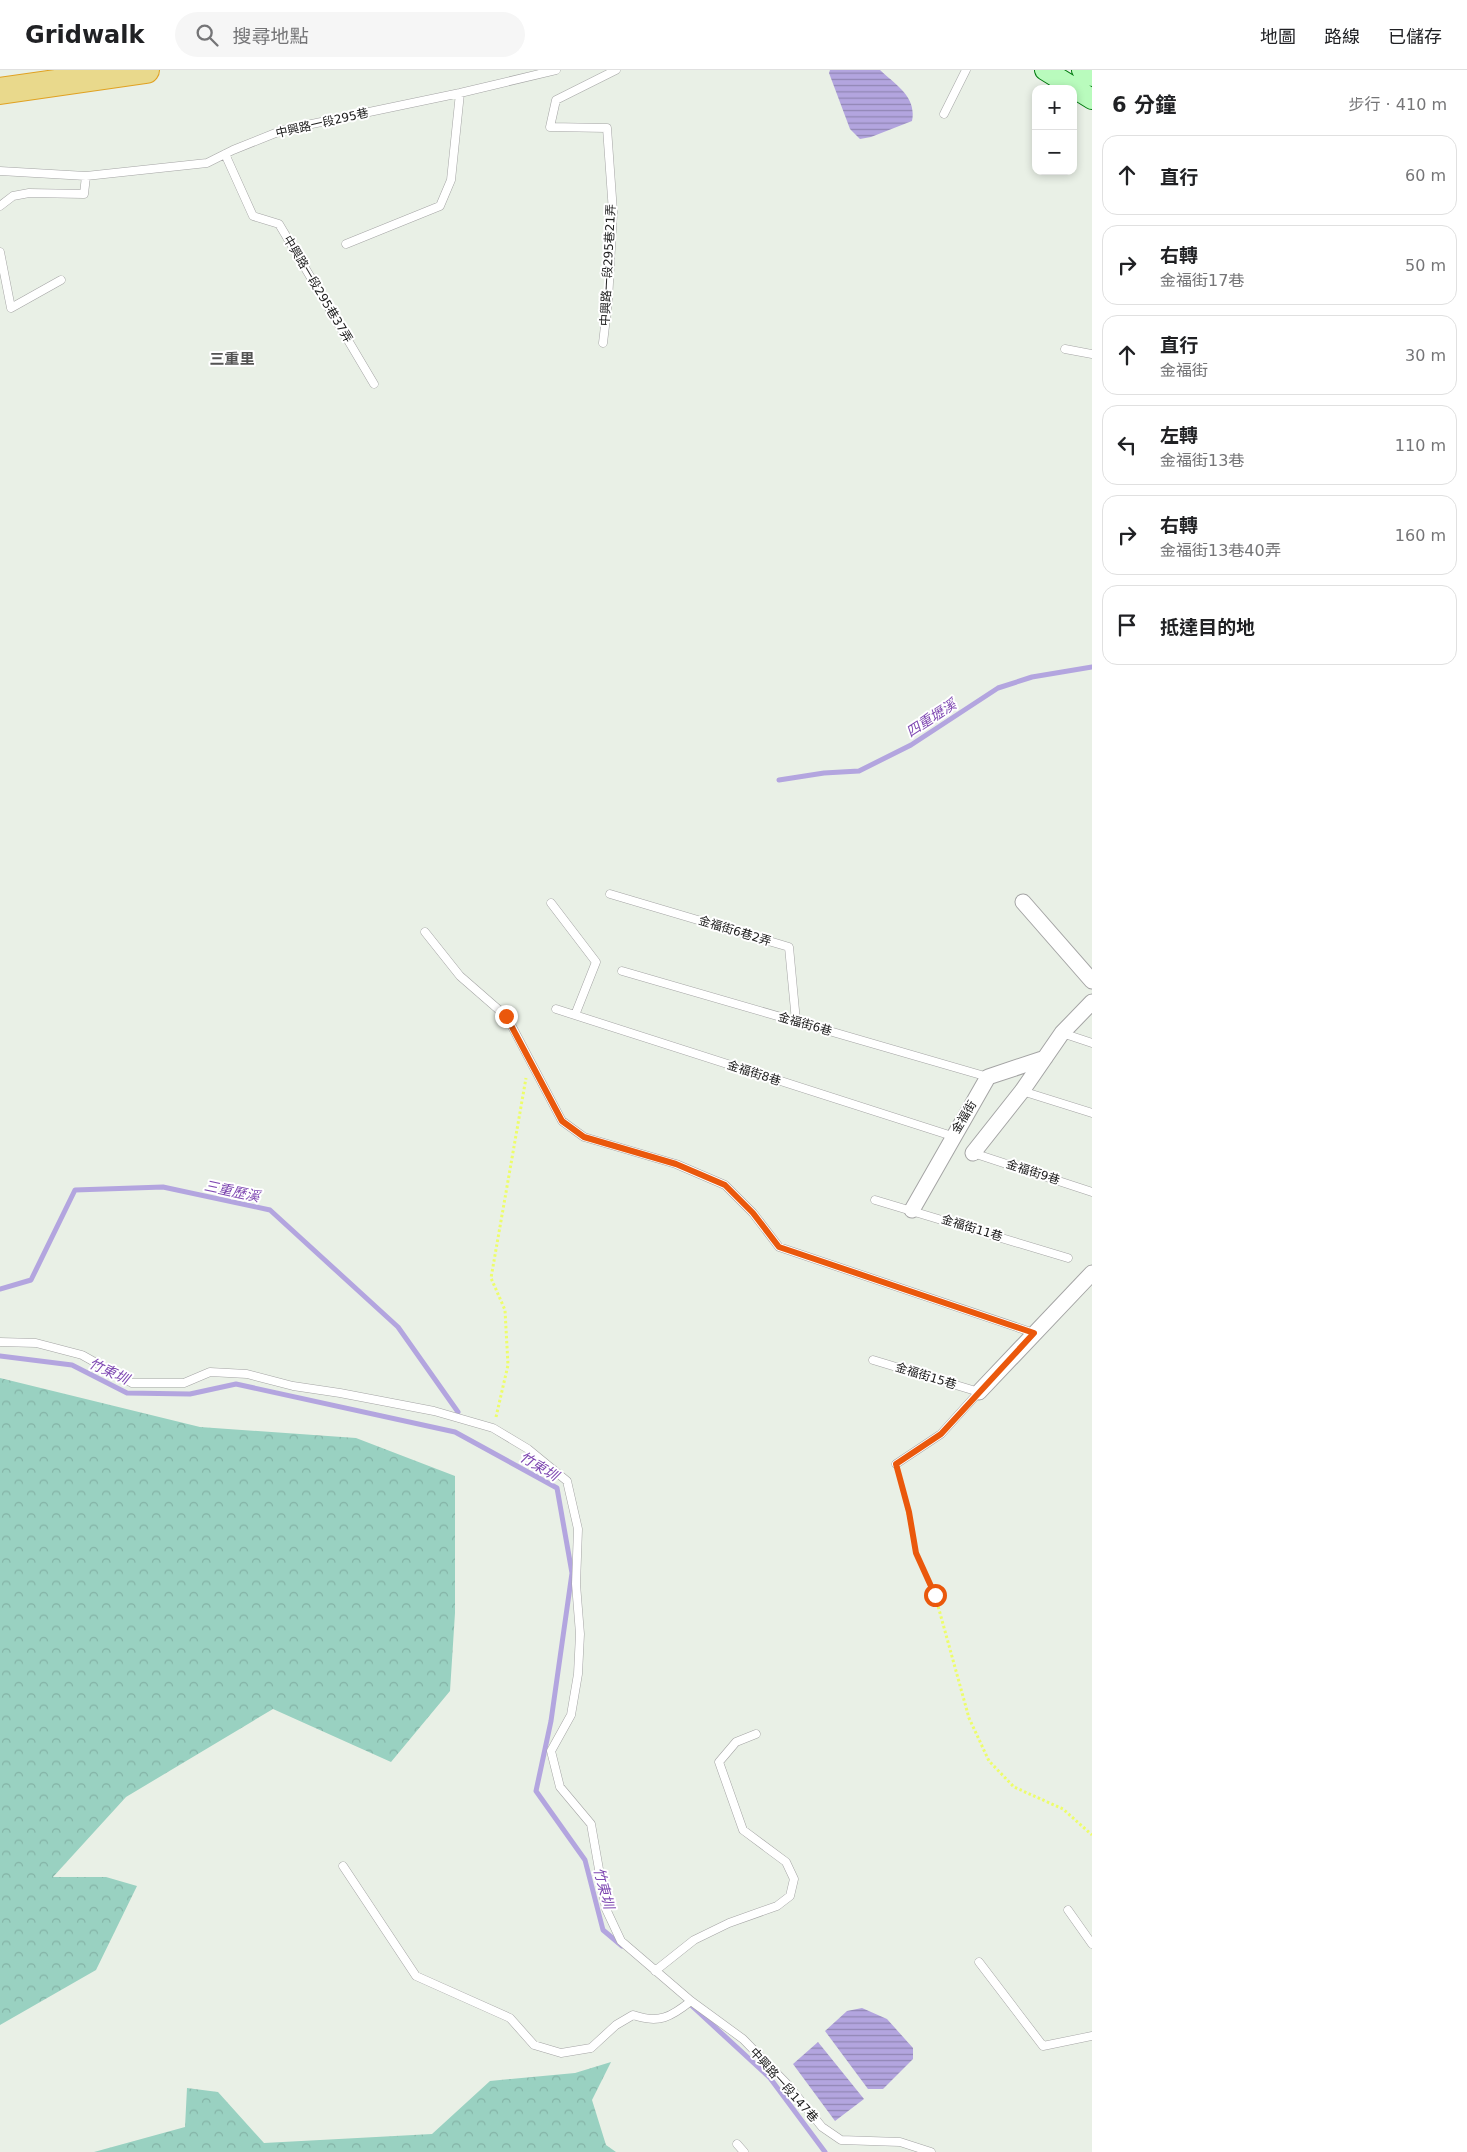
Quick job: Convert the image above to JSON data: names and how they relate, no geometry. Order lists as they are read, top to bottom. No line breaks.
{"streets":{"street":["金福街"],"lane":["中興路一段295巷","中興路一段295巷21弄","中興路一段295巷37弄","金福街6巷2弄","金福街6巷","金福街8巷","金福街9巷","金福街11巷","金福街15巷","中興路一段147巷"]},"crossings":[["中興路一段295巷","中興路一段295巷37弄"],["金福街6巷2弄","金福街6巷"],["金福街6巷","金福街"],["金福街8巷","金福街"],["金福街","金福街11巷"]],"districts":["三重里"],"water":["四重壢溪","三重歷溪","竹東圳"],"page":{"header":"Gridwalk","search":"搜尋地點","nav":["地圖","路線","已儲存"],"heading":["6 分鐘","步行 · 410 m"],"map_buttons":["+","−"],"list":[["直行","60 m"],["右轉","金福街17巷","50 m"],["直行","金福街","30 m"],["左轉","金福街13巷","110 m"],["右轉","金福街13巷40弄","160 m"],"抵達目的地"]}}
